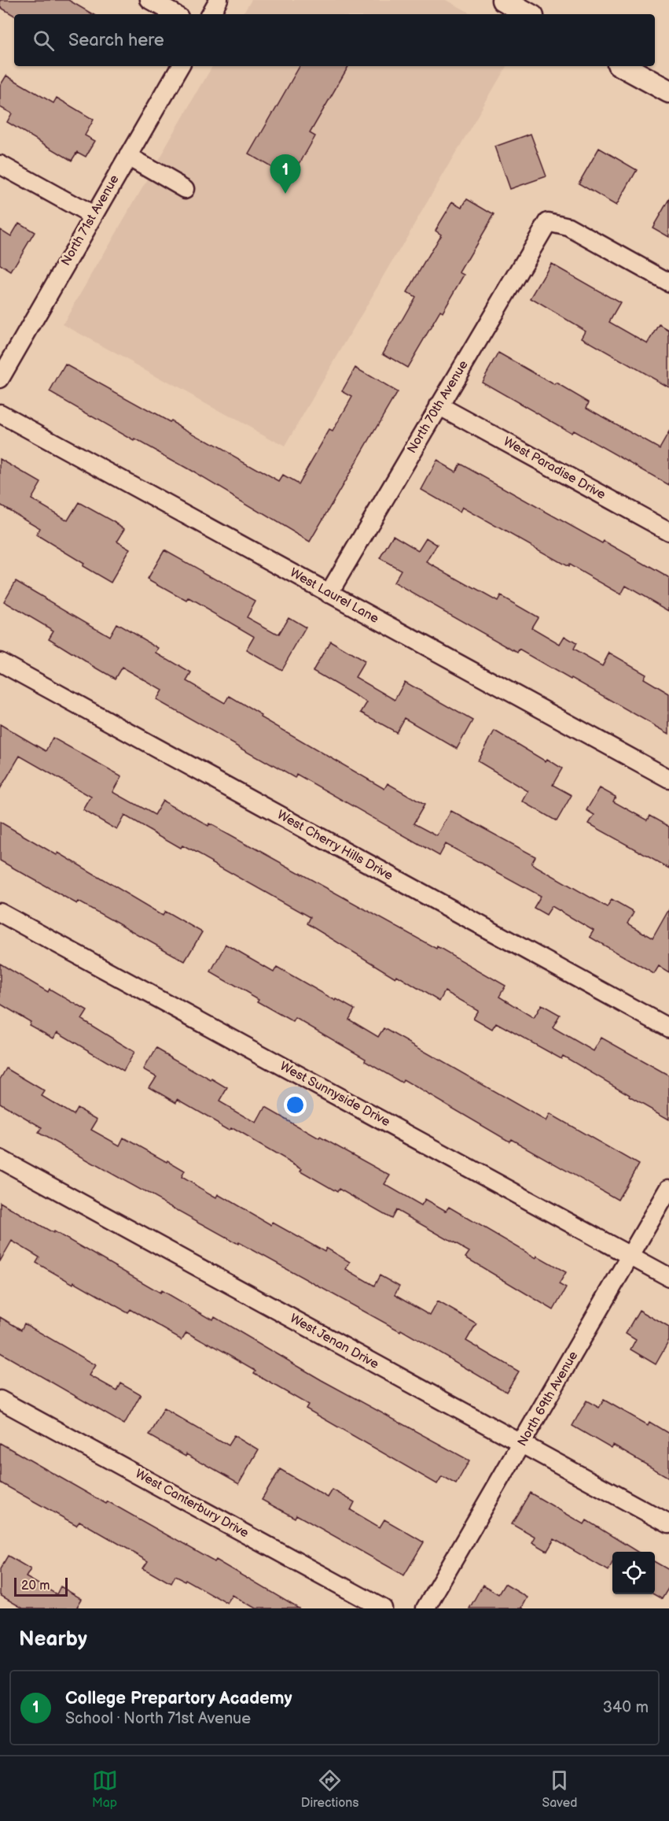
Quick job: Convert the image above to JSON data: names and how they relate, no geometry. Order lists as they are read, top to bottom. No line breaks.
{"streets":{"street":["North 71st Avenue","North 70th Avenue","West Paradise Drive","West Laurel Lane","West Cherry Hills Drive","West Sunnyside Drive","West Jenan Drive","North 69th Avenue","West Canterbury Drive"]},"crossings":[["North 70th Avenue","West Paradise Drive"],["North 70th Avenue","West Laurel Lane"],["West Sunnyside Drive","North 69th Avenue"],["West Jenan Drive","North 69th Avenue"]],"scale_bar":"20 m","page":{"search":"Search here","pins":"1","scale":"20 m","heading":"Nearby","list":[{"mark":"1","name":"College Prepartory Academy","note":"School · North 71st Avenue","value":"340 m"}],"nav":["Map","Directions","Saved"]}}
